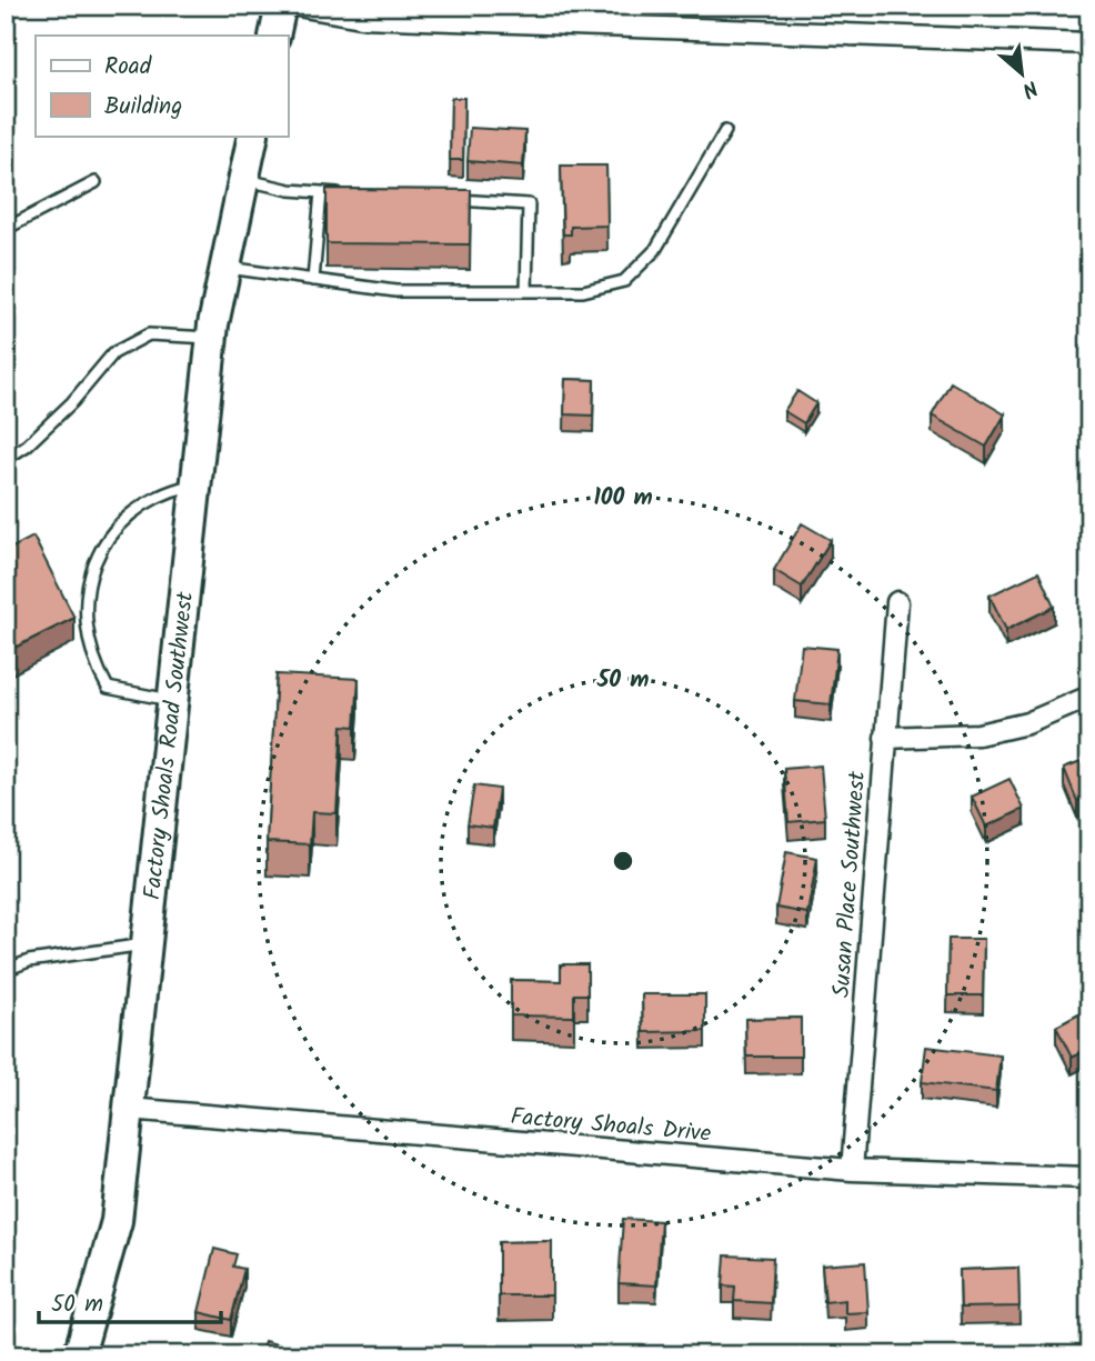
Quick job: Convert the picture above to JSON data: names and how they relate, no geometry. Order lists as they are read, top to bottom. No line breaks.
{"streets":{"street":["Factory Shoals Road Southwest","Susan Place Southwest","Factory Shoals Drive"]},"crossings":[["Factory Shoals Road Southwest","Factory Shoals Drive"],["Susan Place Southwest","Factory Shoals Drive"]],"legend":["Road","Building"],"scale_bar":"50 m","north":"bottom right","rings":["100 m","50 m"]}
